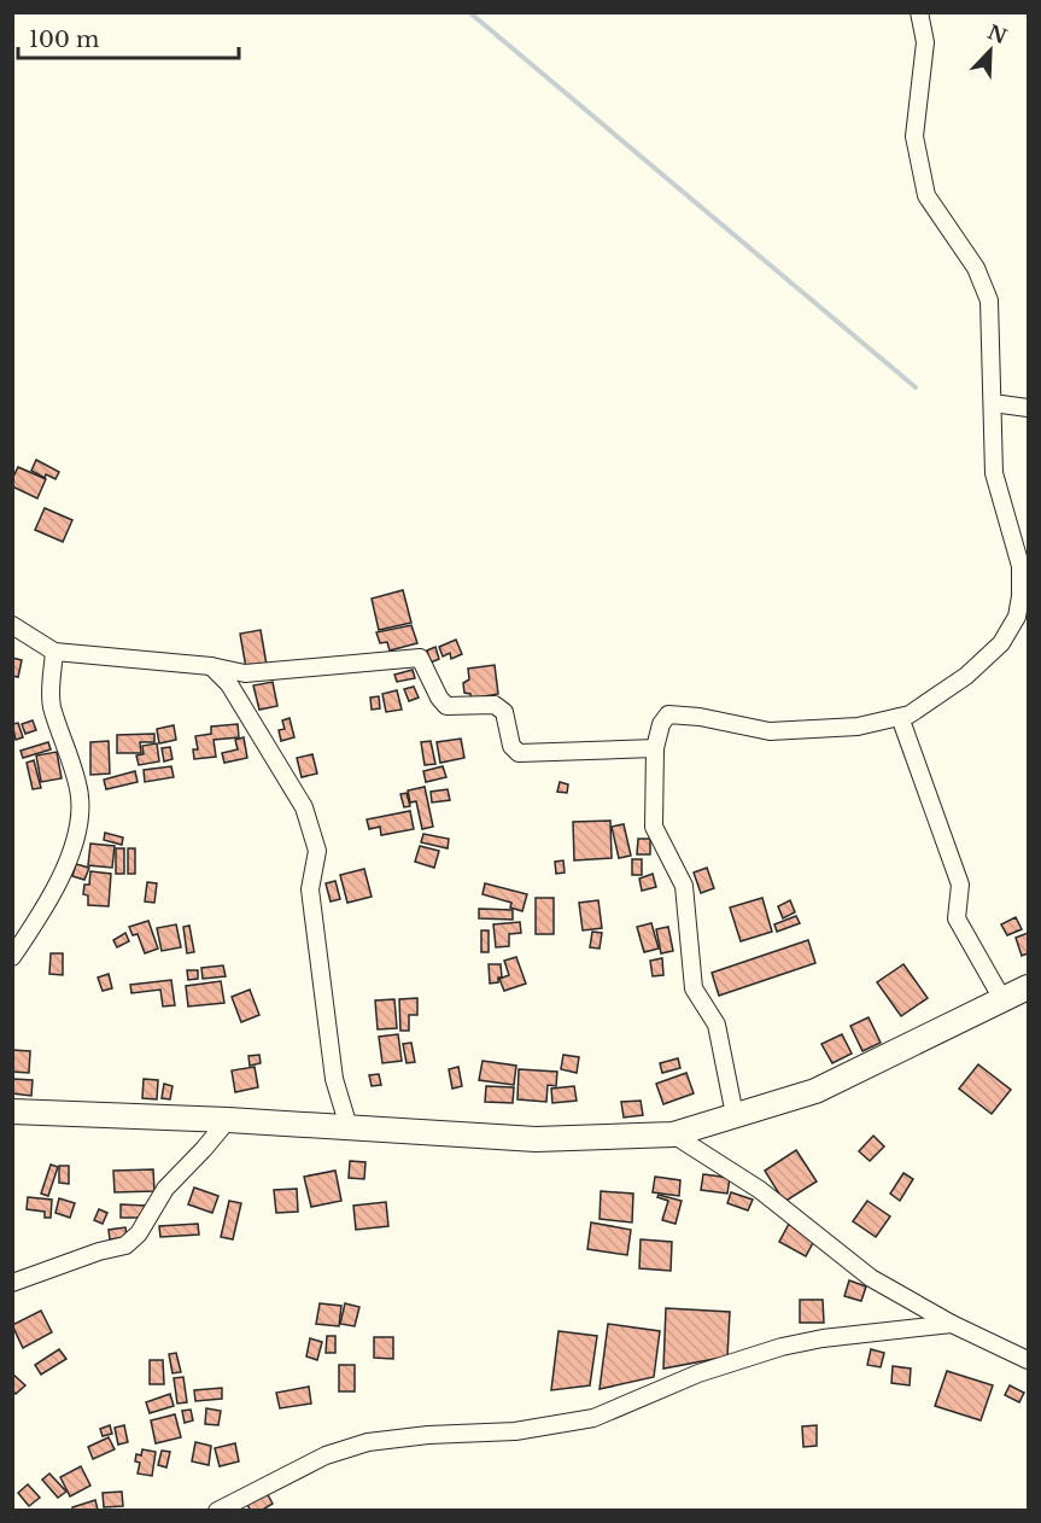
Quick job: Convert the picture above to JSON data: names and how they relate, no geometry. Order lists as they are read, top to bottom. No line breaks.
{"scale_bar":"100 m","north":"top right"}
